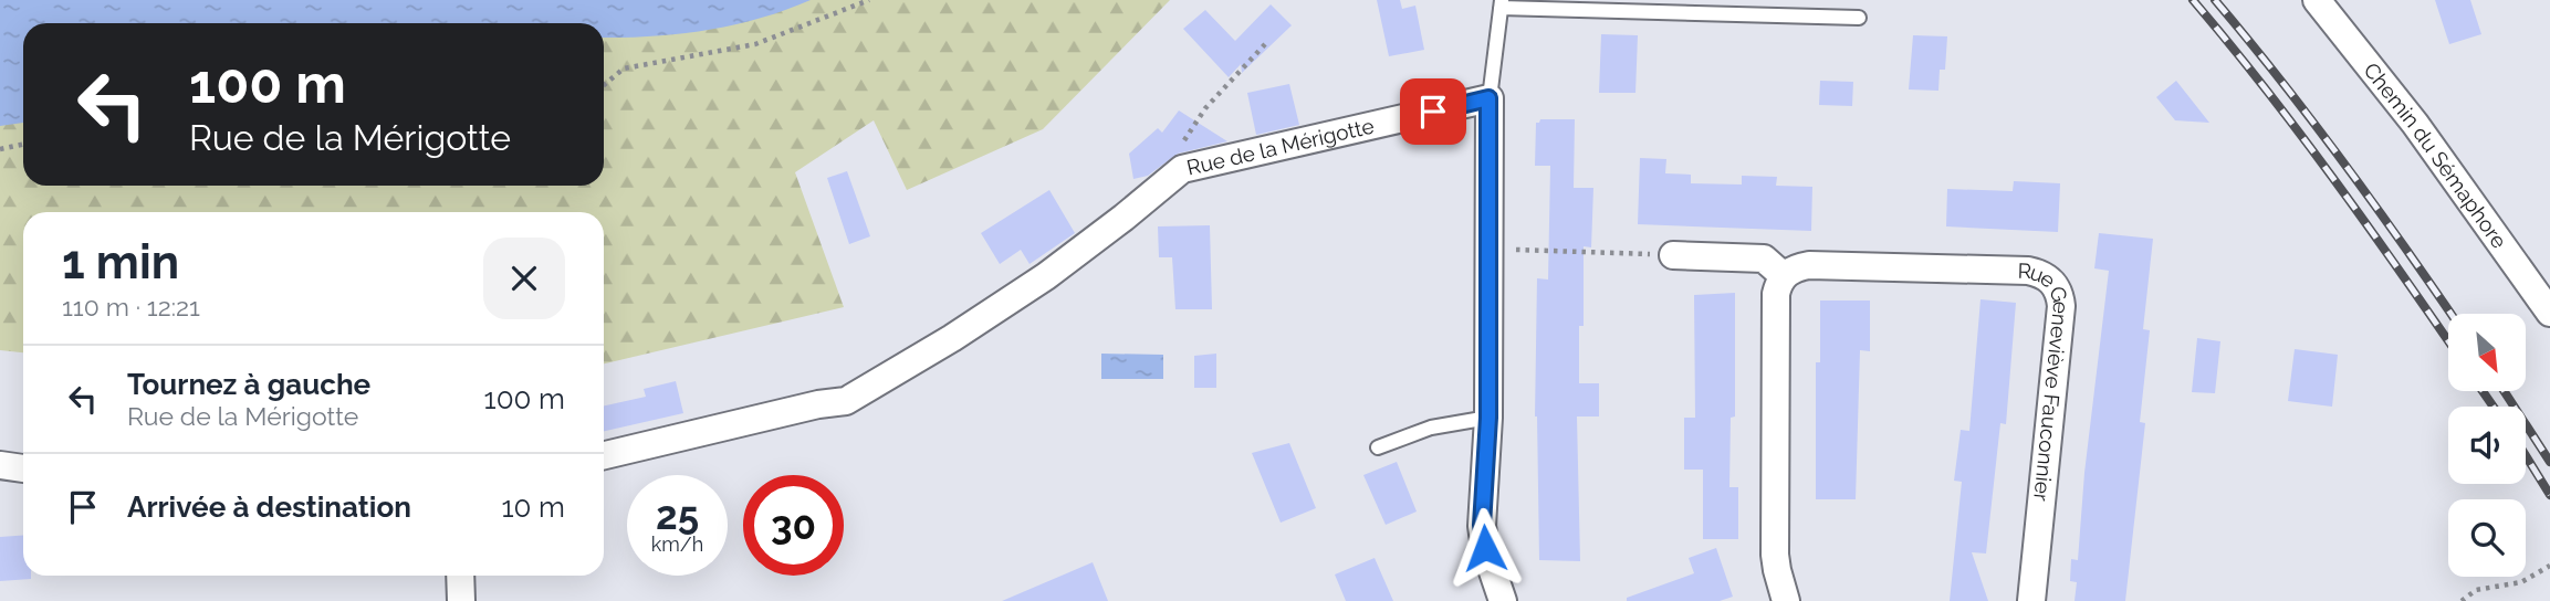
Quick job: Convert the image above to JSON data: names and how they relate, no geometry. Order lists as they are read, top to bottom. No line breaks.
{"streets":{"street":["Rue de la Mérigotte","Chemin du Sémaphore","Rue Geneviève Fauconnier"]},"north":"bottom right","page":{"turn":["100 m","Rue de la Mérigotte"],"heading":["1 min","110 m · 12:21"],"list":[{"name":"Tournez à gauche","note":"Rue de la Mérigotte","value":"100 m"},{"name":"Arrivée à destination","value":"10 m"}],"speed":"25 km/h","limit":"30"}}
